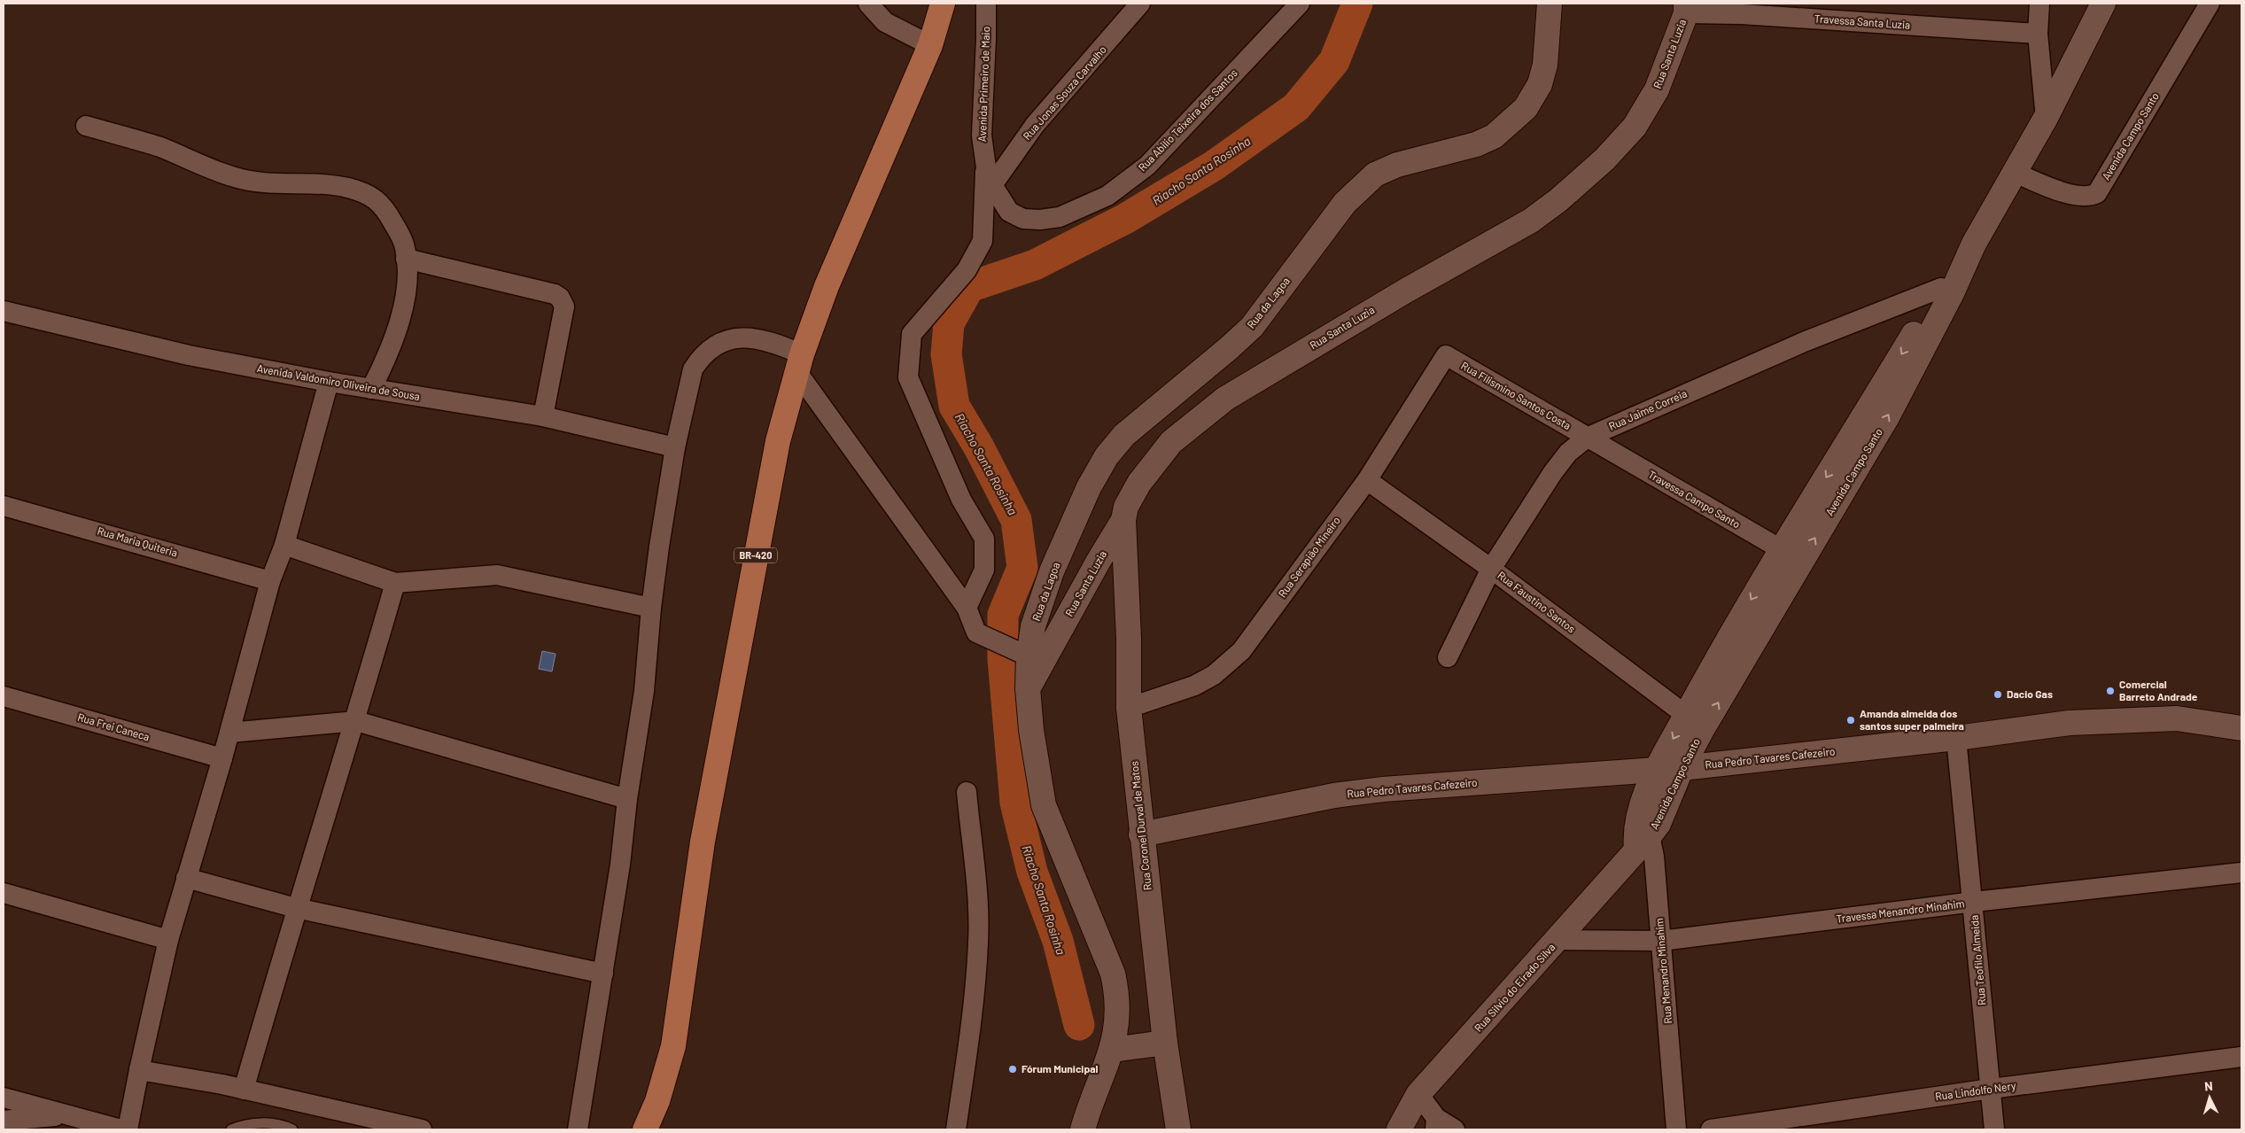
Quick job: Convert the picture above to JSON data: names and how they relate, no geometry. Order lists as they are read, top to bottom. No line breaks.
{"streets":{"main road":["BR-420"],"street":["Travessa Santa Luzia","Rua Santa Luzia","Avenida Primeiro de Maio","Rua Jonas Souza Carvalho","Rua Abilio Teixeira dos Santos","Avenida Campo Santo","Rua da Lagoa","Avenida Valdomiro Oliveira de Sousa","Rua Filismino Santos Costa","Rua Jaime Correia","Travessa Campo Santo","Rua Maria Quiteria","Rua Serapião Mineiro","Rua Faustino Santos","Rua Frei Caneca","Rua Pedro Tavares Cafezeiro","Rua Coronel Durval de Matos","Travessa Menandro Minahim","Rua Teofilo Almeida","Rua Menandro Minahim","Rua Silvio do Eirado Silva","Rua Lindolfo Nery"]},"crossings":[["Travessa Santa Luzia","Rua Santa Luzia"],["Rua Santa Luzia","Rua da Lagoa"],["Rua Santa Luzia","Rua Coronel Durval de Matos"],["Avenida Primeiro de Maio","Rua Jonas Souza Carvalho"],["Avenida Primeiro de Maio","Rua Abilio Teixeira dos Santos"],["Avenida Campo Santo","Rua Jaime Correia"],["Avenida Campo Santo","Travessa Campo Santo"],["Avenida Campo Santo","Rua Faustino Santos"],["Avenida Campo Santo","Rua Pedro Tavares Cafezeiro"],["Avenida Campo Santo","Rua Menandro Minahim"],["Avenida Campo Santo","Rua Silvio do Eirado Silva"],["Rua Filismino Santos Costa","Rua Jaime Correia"],["Rua Filismino Santos Costa","Travessa Campo Santo"],["Rua Filismino Santos Costa","Rua Serapião Mineiro"],["Rua Jaime Correia","Travessa Campo Santo"],["Rua Jaime Correia","Rua Faustino Santos"],["Rua Serapião Mineiro","Rua Faustino Santos"],["Rua Serapião Mineiro","Rua Coronel Durval de Matos"],["Rua Pedro Tavares Cafezeiro","Rua Coronel Durval de Matos"],["Rua Pedro Tavares Cafezeiro","Rua Teofilo Almeida"],["Travessa Menandro Minahim","Rua Teofilo Almeida"],["Travessa Menandro Minahim","Rua Menandro Minahim"],["Travessa Menandro Minahim","Rua Silvio do Eirado Silva"],["Rua Teofilo Almeida","Rua Lindolfo Nery"],["Rua Menandro Minahim","Rua Silvio do Eirado Silva"]],"water":["Riacho Santa Rosinha"],"places":["Comercial Barreto Andrade","Dacio Gas","Amanda almeida dos santos super palmeira","Fórum Municipal"],"north":"top"}
